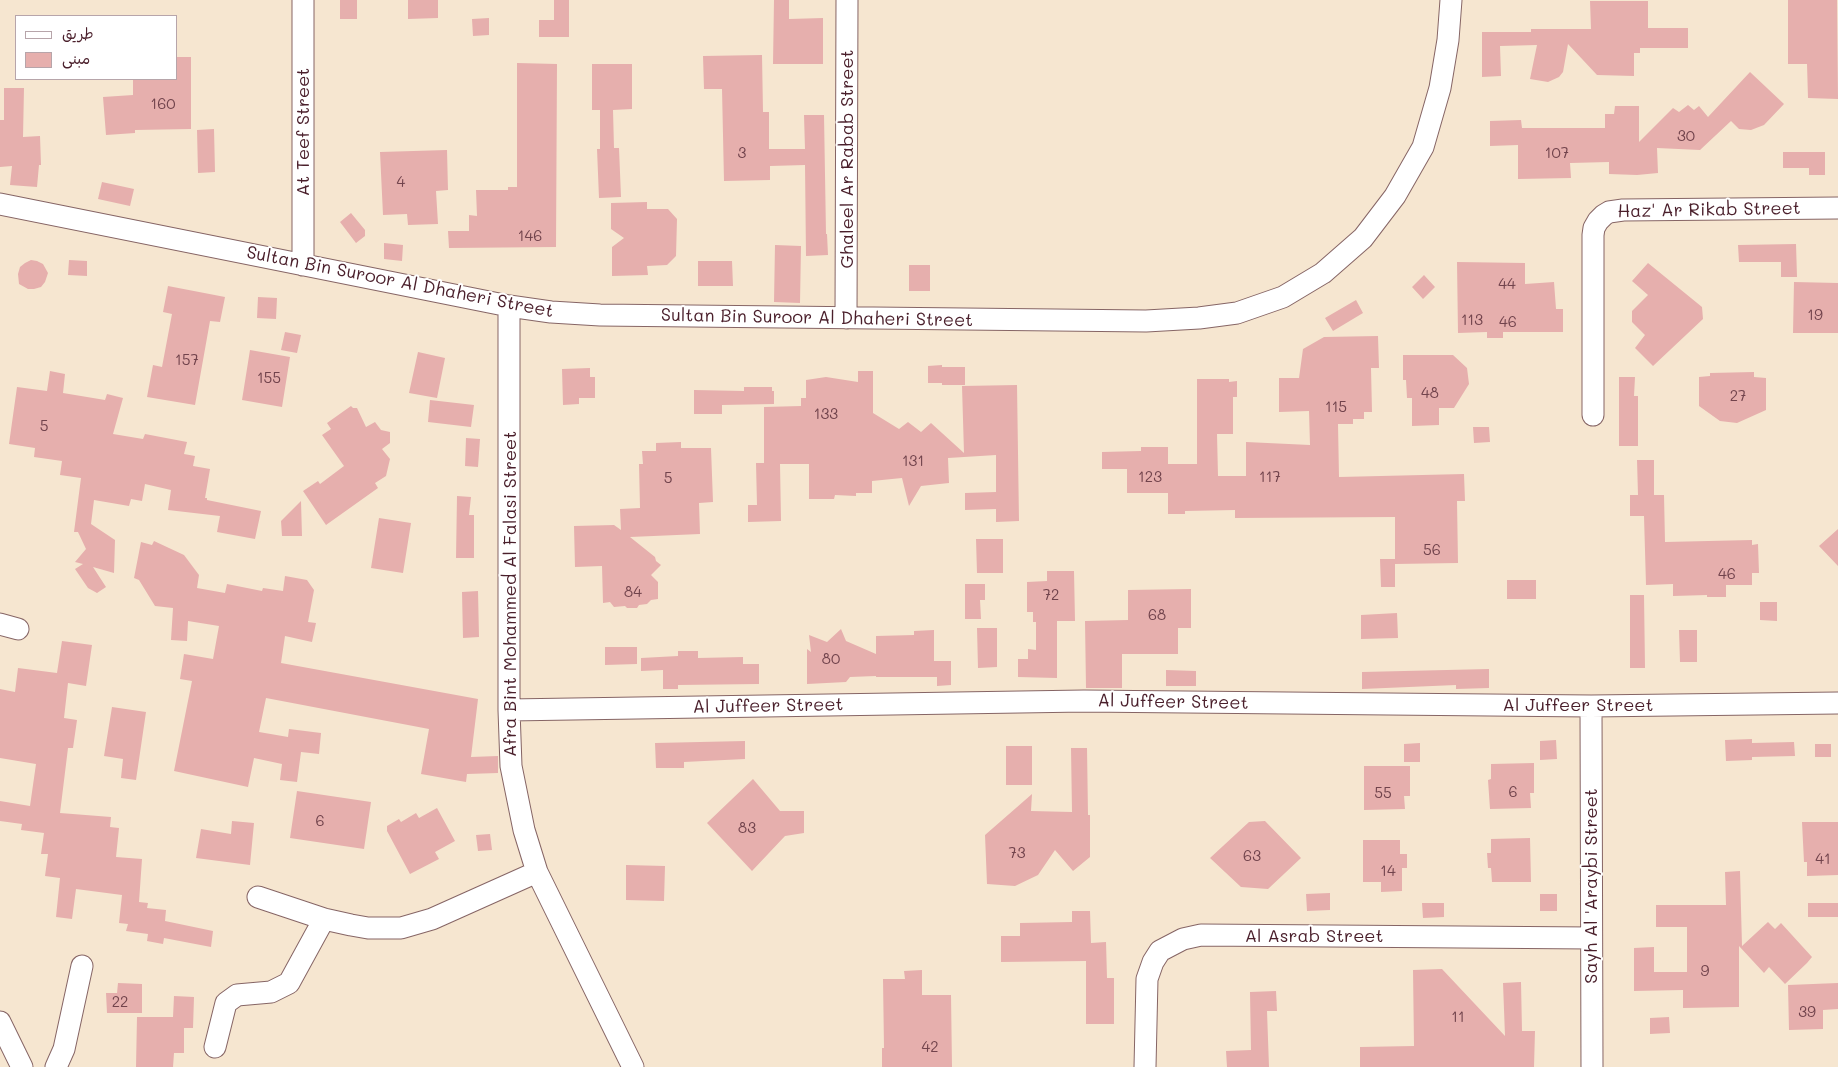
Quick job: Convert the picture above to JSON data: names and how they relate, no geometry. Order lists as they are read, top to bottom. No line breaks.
{"streets":{"street":["At Teef Street","Ghaleel Ar Rabab Street","Haz' Ar Rikab Street","Sultan Bin Suroor Al Dhaheri Street","Afra Bint Mohammed Al Falasi Street","Al Juffeer Street","Sayh Al 'Araybi Street","Al Asrab Street"]},"crossings":[["At Teef Street","Sultan Bin Suroor Al Dhaheri Street"],["Ghaleel Ar Rabab Street","Sultan Bin Suroor Al Dhaheri Street"],["Sultan Bin Suroor Al Dhaheri Street","Afra Bint Mohammed Al Falasi Street"],["Afra Bint Mohammed Al Falasi Street","Al Juffeer Street"],["Al Juffeer Street","Sayh Al 'Araybi Street"],["Sayh Al 'Araybi Street","Al Asrab Street"]],"house_numbers":["160","30","3","107","4","146","44","19","113","46","157","155","48","27","115","133","5","131","123","117","5","56","46","84","72","68","80","6","55","6","83","73","63","41","14","9","22","39","11","42"],"legend":["طريق","مبنى"]}
